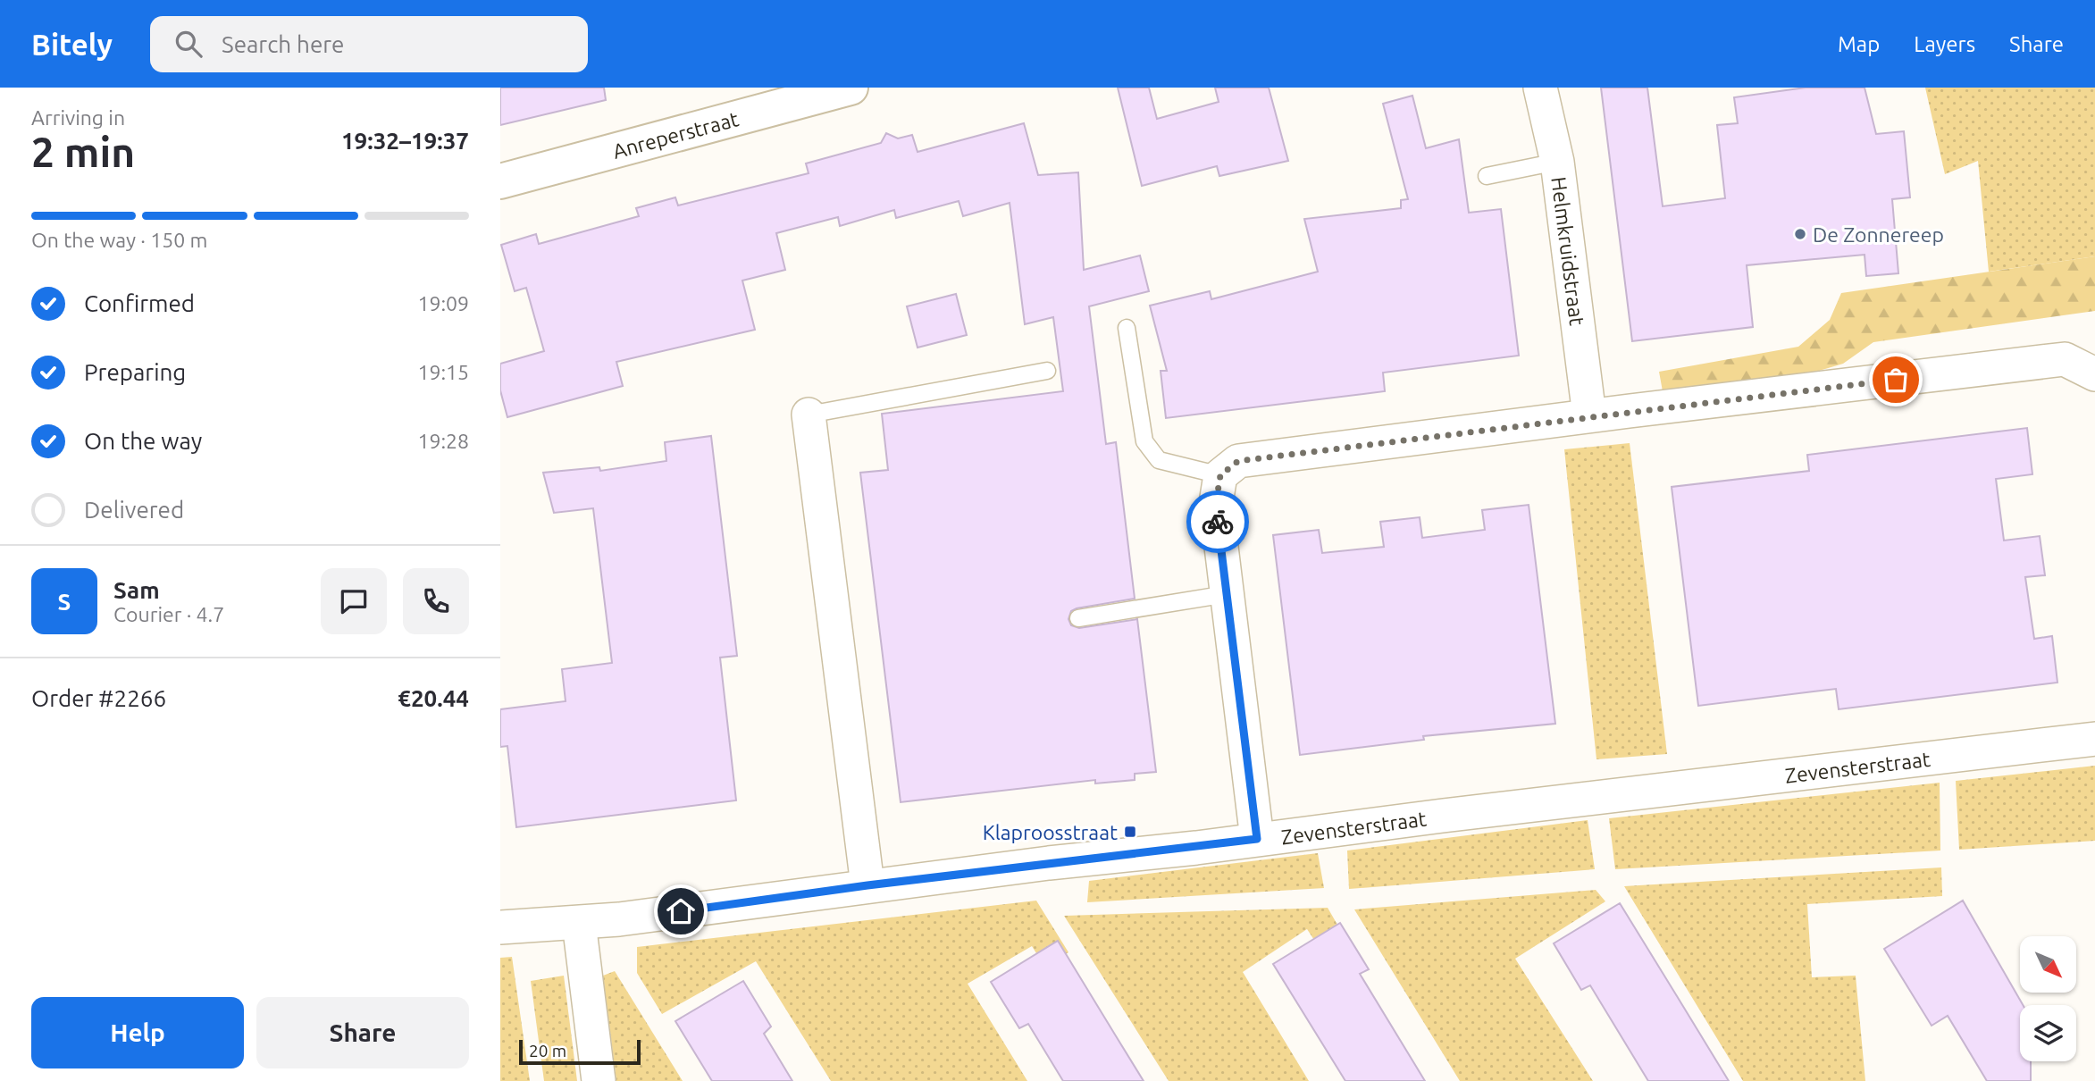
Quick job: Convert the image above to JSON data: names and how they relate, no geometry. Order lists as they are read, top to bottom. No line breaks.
{"streets":{"street":["Anreperstraat","Helmkruidstraat","Zevensterstraat"]},"places":{"other":["De Zonnereep"],"transit":["Klaproosstraat"]},"scale_bar":"20 m","north":"bottom right","page":{"header":"Bitely","search":"Search here","nav":["Map","Layers","Share"],"heading":["2 min","Arriving in","19:32–19:37"],"panel":["Sam","Courier · 4.7","Order #2266","€20.44"],"bar":"On the way · 150 m","list":[["Confirmed","19:09"],["Preparing","19:15"],["On the way","19:28"],"Delivered"],"round":"S","buttons":["Help","Share"],"scale":"20 m"}}
